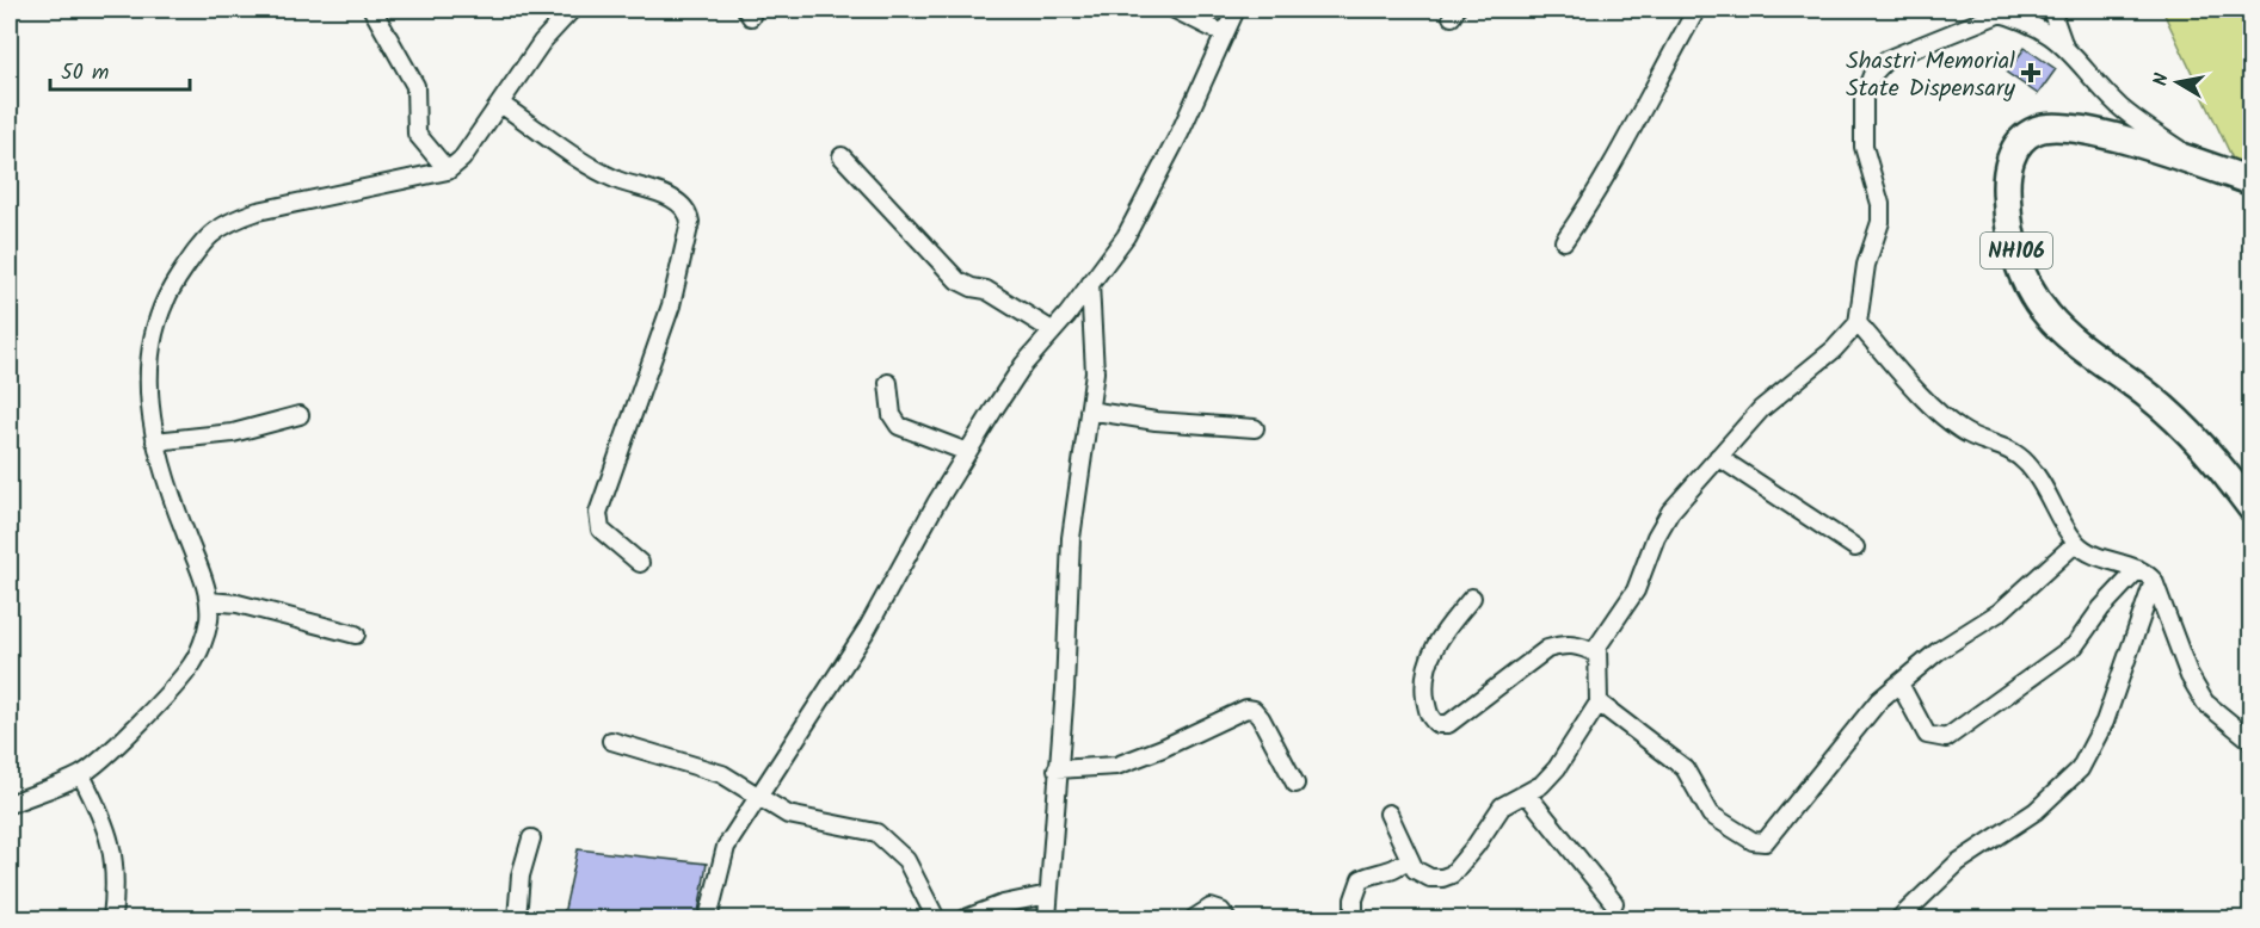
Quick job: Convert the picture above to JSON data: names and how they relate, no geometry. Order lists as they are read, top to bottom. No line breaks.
{"streets":{"highway":["NH106"]},"places":{"health":["Shastri Memorial State Dispensary"]},"scale_bar":"50 m","north":"left"}
